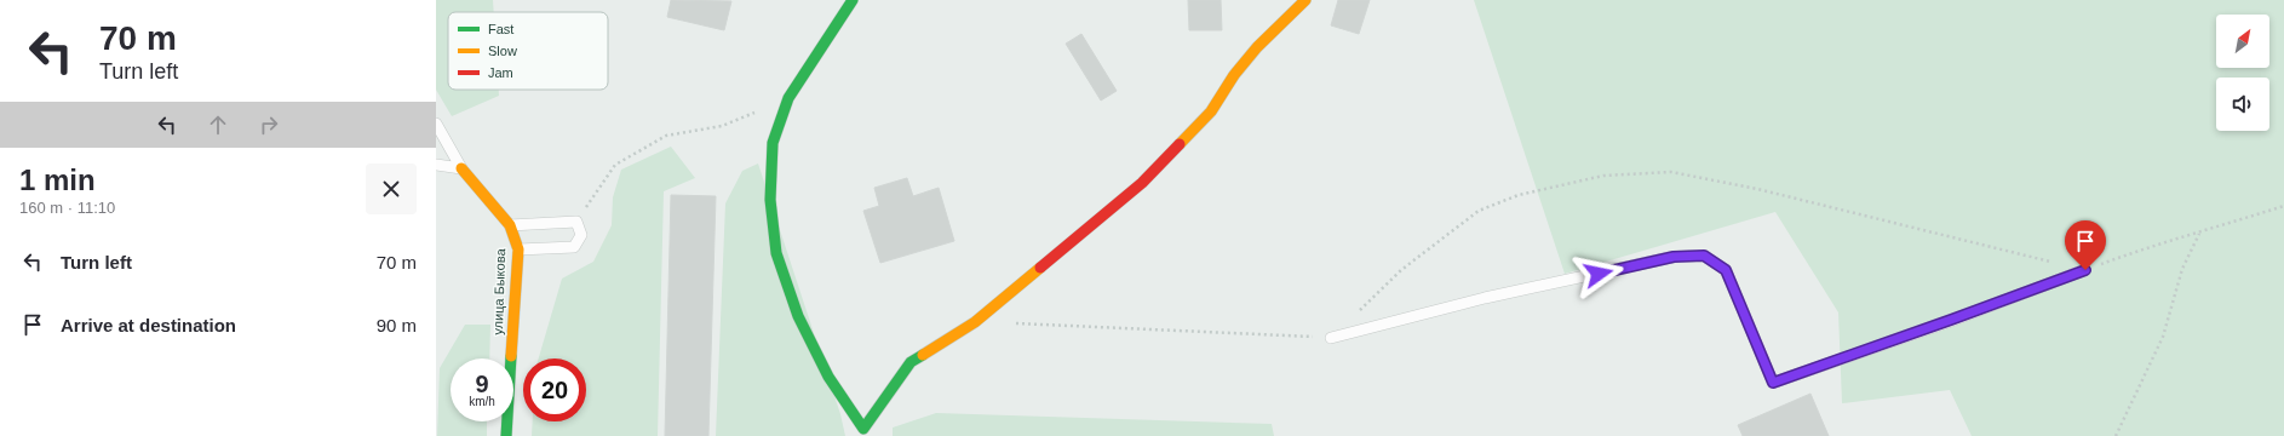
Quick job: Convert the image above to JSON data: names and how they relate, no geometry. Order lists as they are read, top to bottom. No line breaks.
{"streets":{"street":["улица Быкова"]},"legend":["Fast","Slow","Jam"],"north":"top right","page":{"turn":["70 m","Turn left"],"heading":["1 min","160 m · 11:10"],"list":[{"name":"Turn left","value":"70 m"},{"name":"Arrive at destination","value":"90 m"}],"speed":"9 km/h","limit":"20"}}
